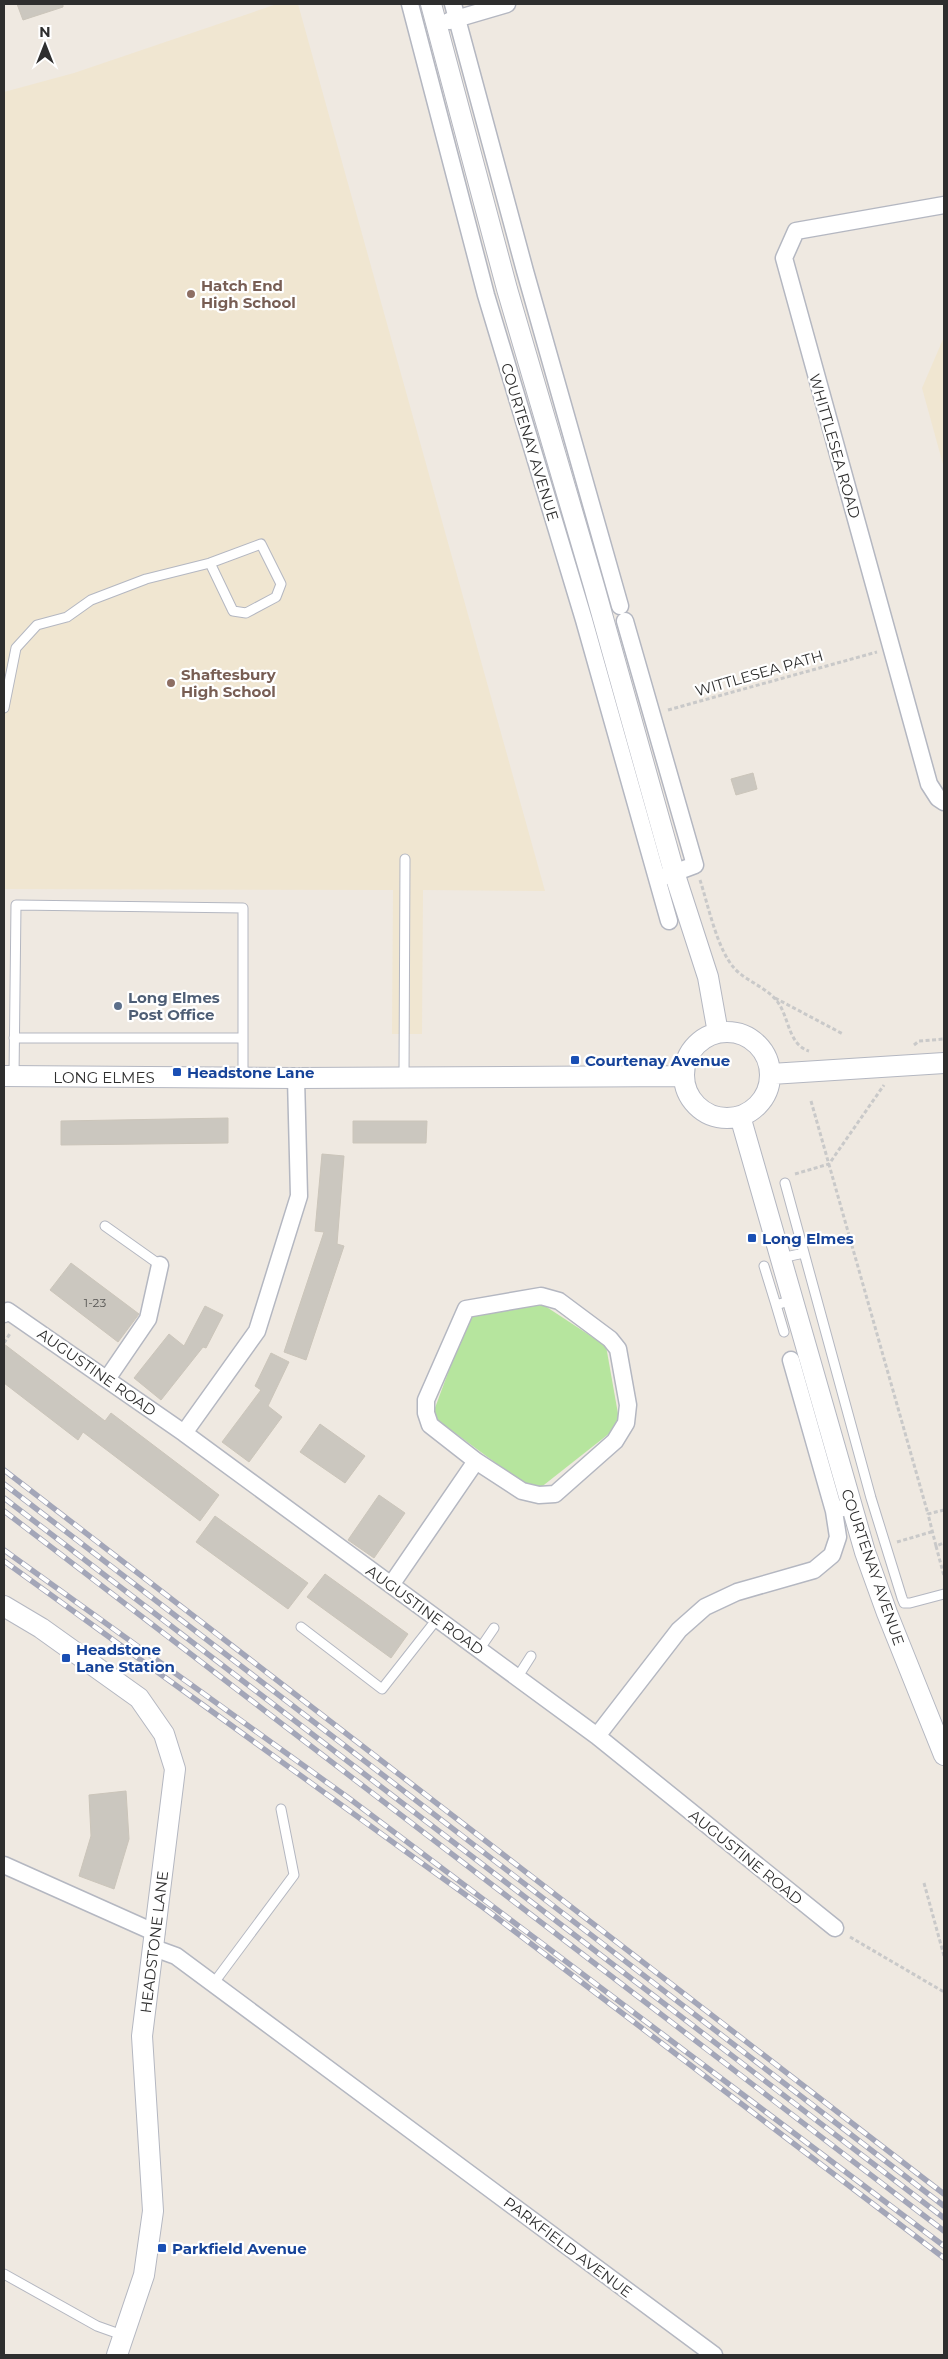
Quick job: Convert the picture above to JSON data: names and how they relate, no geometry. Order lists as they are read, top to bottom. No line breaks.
{"streets":{"street":["COURTENAY AVENUE","WHITTLESEA ROAD","LONG ELMES","AUGUSTINE ROAD","HEADSTONE LANE","PARKFIELD AVENUE"],"path":["WITTLESEA PATH"]},"crossings":[["COURTENAY AVENUE","WITTLESEA PATH"],["COURTENAY AVENUE","LONG ELMES"],["WHITTLESEA ROAD","WITTLESEA PATH"],["HEADSTONE LANE","PARKFIELD AVENUE"]],"places":{"other":["Hatch End High School","Shaftesbury High School","Long Elmes Post Office"],"transit":["Courtenay Avenue","Headstone Lane","Long Elmes","Headstone Lane Station","Parkfield Avenue"]},"house_numbers":["1-23"],"north":"top"}
